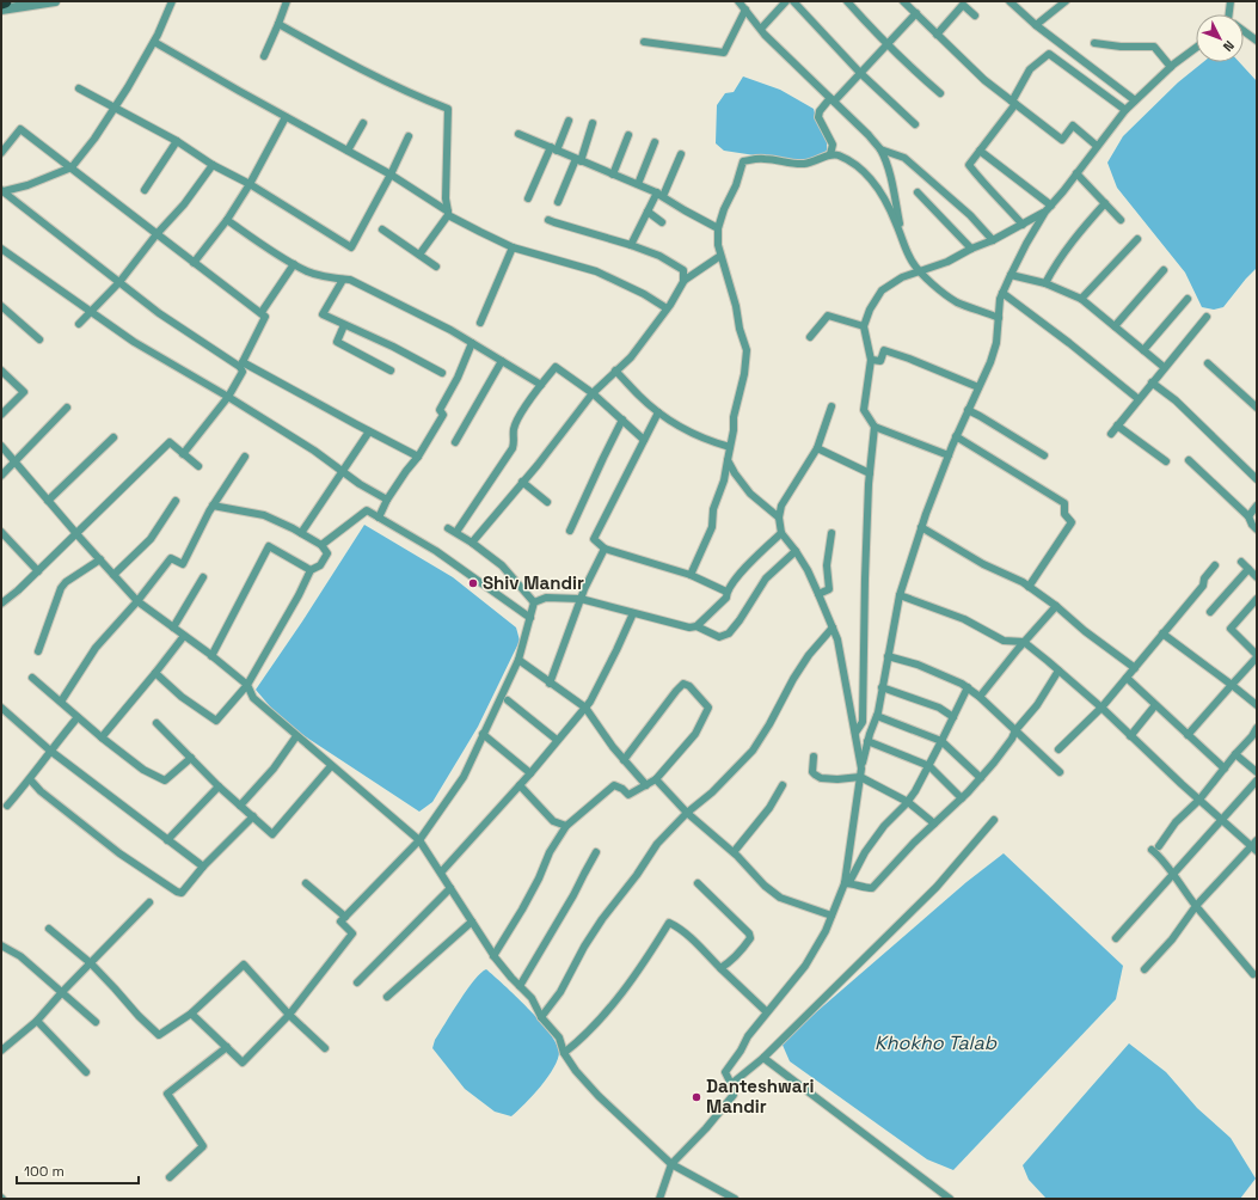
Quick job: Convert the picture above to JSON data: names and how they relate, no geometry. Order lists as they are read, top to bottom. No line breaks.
{"water":["Khokho Talab"],"places":["Shiv Mandir","Danteshwari Mandir"],"scale_bar":"100 m","north":"bottom right"}
